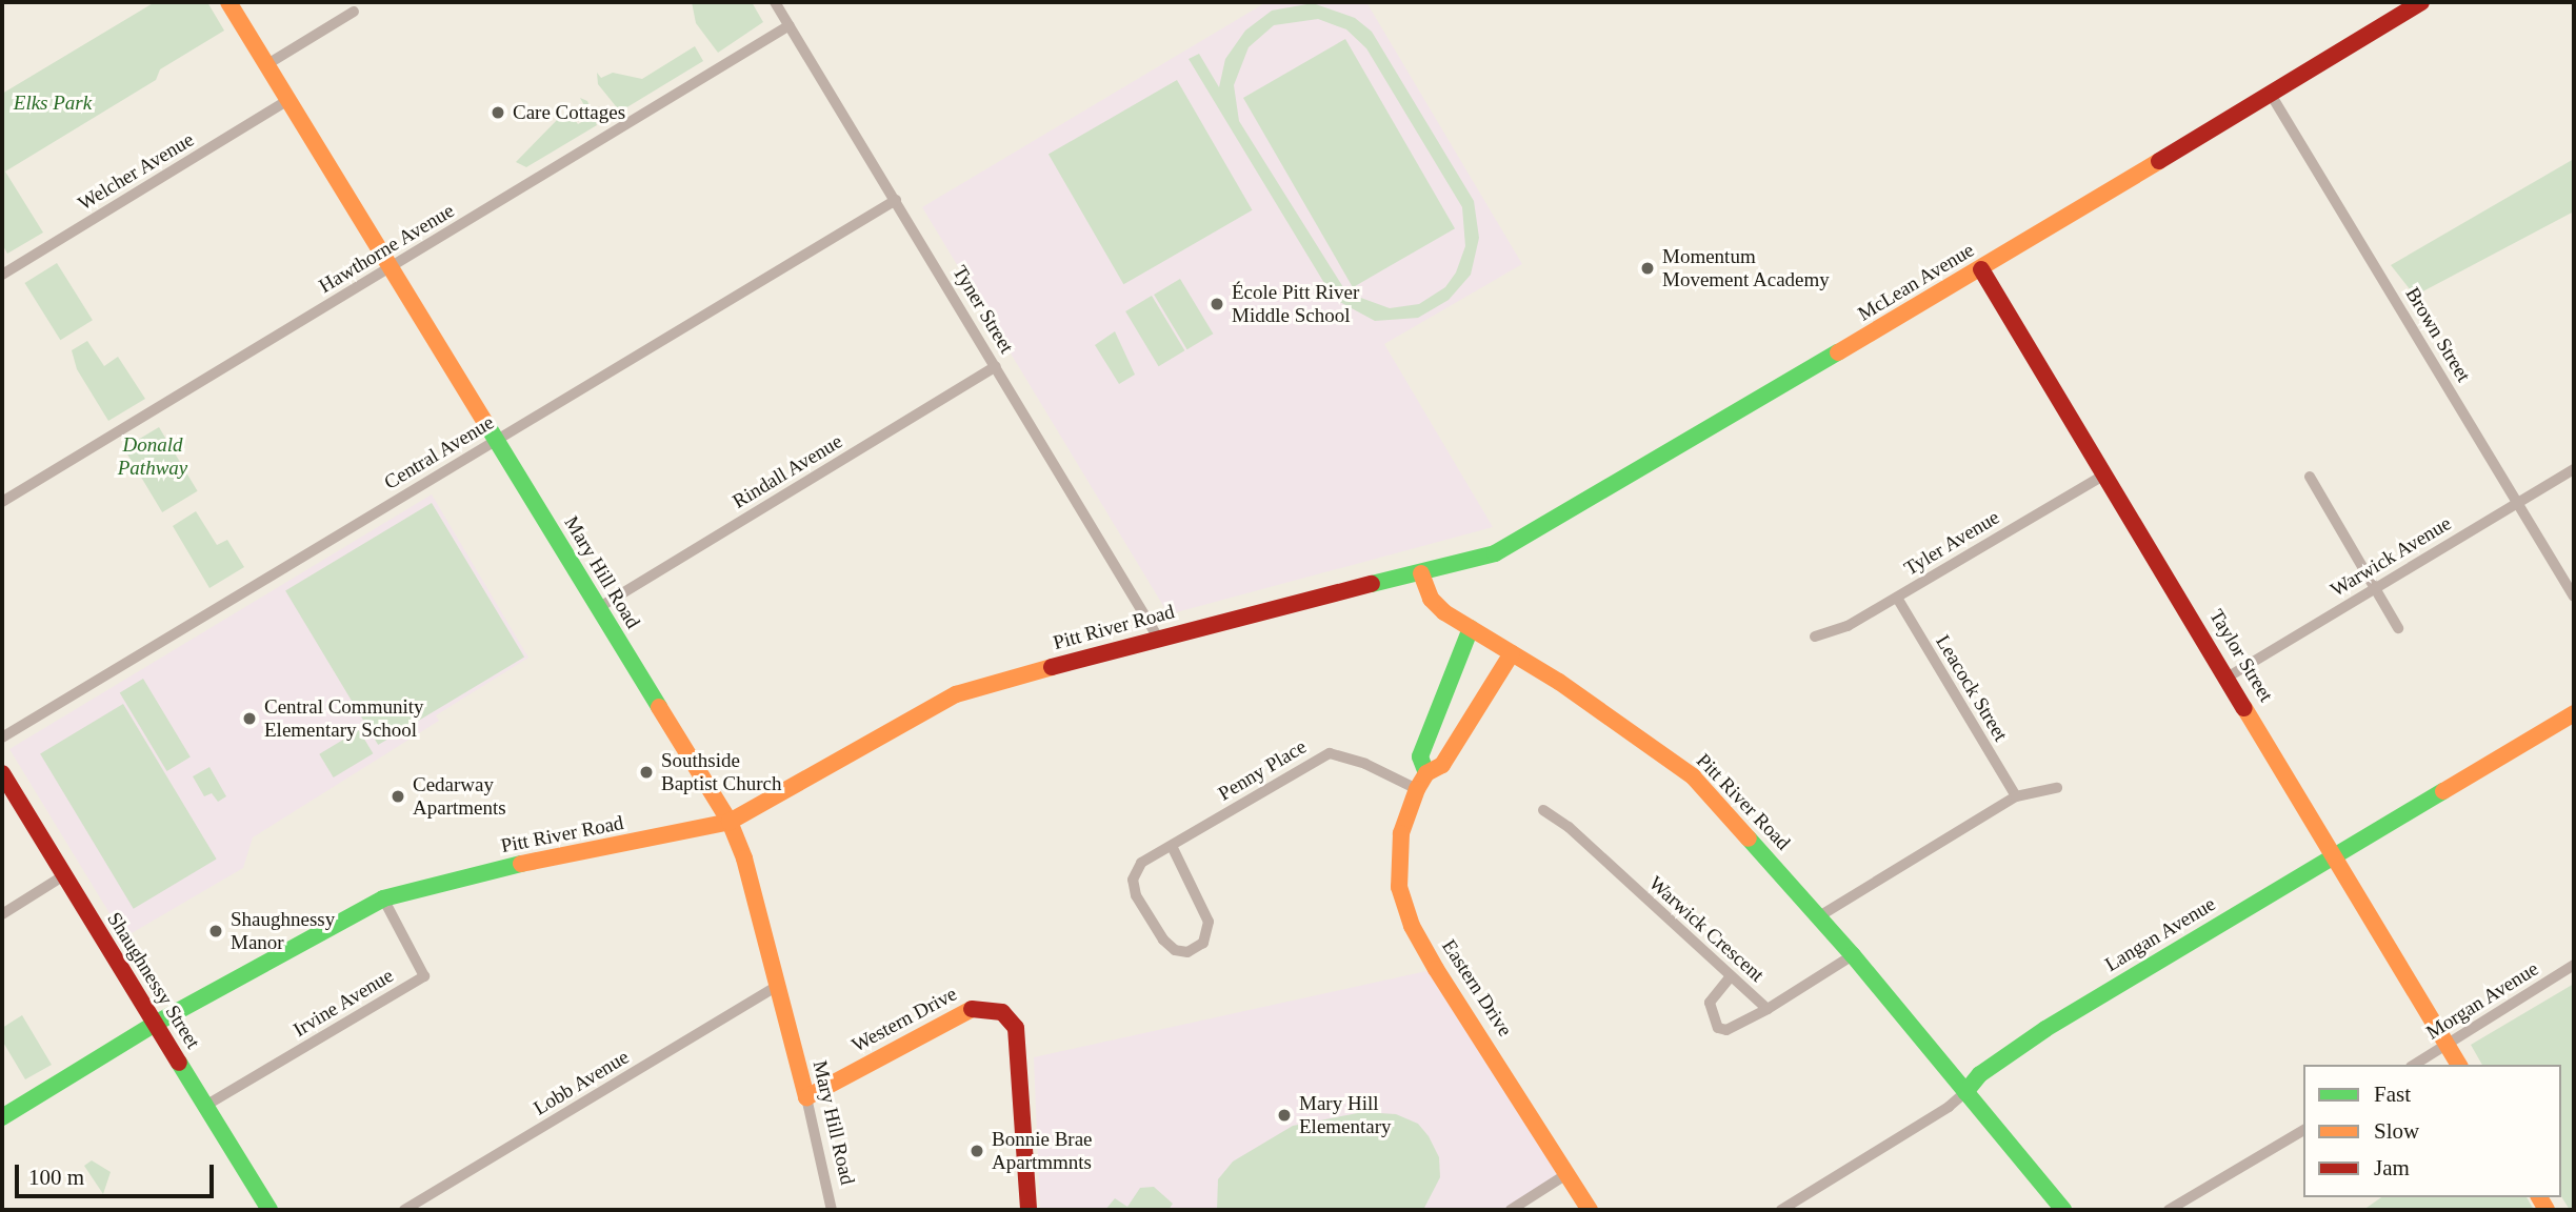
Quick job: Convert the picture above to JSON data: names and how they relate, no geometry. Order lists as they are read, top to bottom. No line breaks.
{"streets":{"street":["Welcher Avenue","Hawthorne Avenue","McLean Avenue","Tyner Street","Brown Street","Central Avenue","Rindall Avenue","Tyler Avenue","Warwick Avenue","Mary Hill Road","Pitt River Road","Taylor Street","Leacock Street","Penny Place","Warwick Crescent","Langan Avenue","Shaughnessy Street","Eastern Drive","Morgan Avenue","Irvine Avenue","Western Drive","Lobb Avenue"]},"crossings":[["Welcher Avenue","Mary Hill Road"],["Hawthorne Avenue","Tyner Street"],["Hawthorne Avenue","Mary Hill Road"],["McLean Avenue","Brown Street"],["McLean Avenue","Pitt River Road"],["McLean Avenue","Taylor Street"],["Tyner Street","Central Avenue"],["Tyner Street","Rindall Avenue"],["Tyner Street","Pitt River Road"],["Brown Street","Warwick Avenue"],["Central Avenue","Mary Hill Road"],["Rindall Avenue","Mary Hill Road"],["Tyler Avenue","Taylor Street"],["Tyler Avenue","Leacock Street"],["Warwick Avenue","Taylor Street"],["Mary Hill Road","Pitt River Road"],["Mary Hill Road","Western Drive"],["Mary Hill Road","Lobb Avenue"],["Pitt River Road","Warwick Crescent"],["Pitt River Road","Langan Avenue"],["Pitt River Road","Shaughnessy Street"],["Pitt River Road","Eastern Drive"],["Pitt River Road","Irvine Avenue"],["Taylor Street","Langan Avenue"],["Taylor Street","Morgan Avenue"],["Penny Place","Eastern Drive"],["Shaughnessy Street","Irvine Avenue"]],"parks":["Elks Park","Donald Pathway"],"places":["Care Cottages","Momentum Movement Academy","École Pitt River Middle School","Central Community Elementary School","Southside Baptist Church","Cedarway Apartments","Shaughnessy Manor","Mary Hill Elementary","Bonnie Brae Apartmmnts"],"legend":["Fast","Slow","Jam"],"scale_bar":"100 m"}
